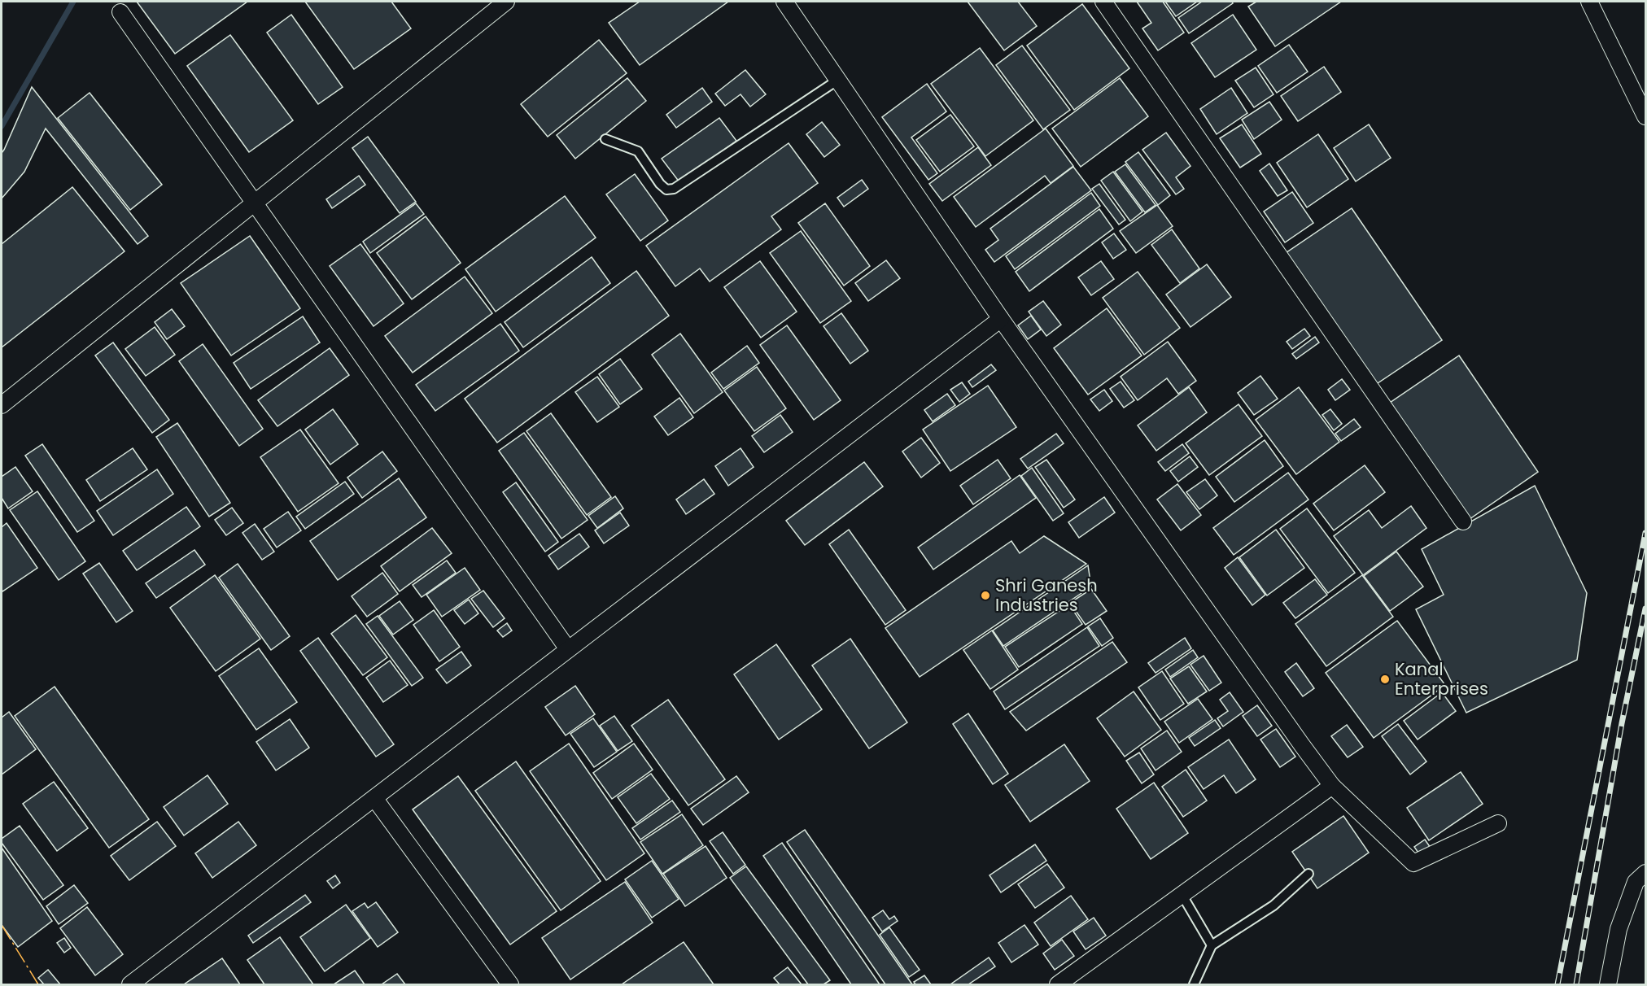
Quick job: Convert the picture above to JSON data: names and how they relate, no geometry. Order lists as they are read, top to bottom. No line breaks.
{"places":["Shri Ganesh Industries","Kanal Enterprises"]}
